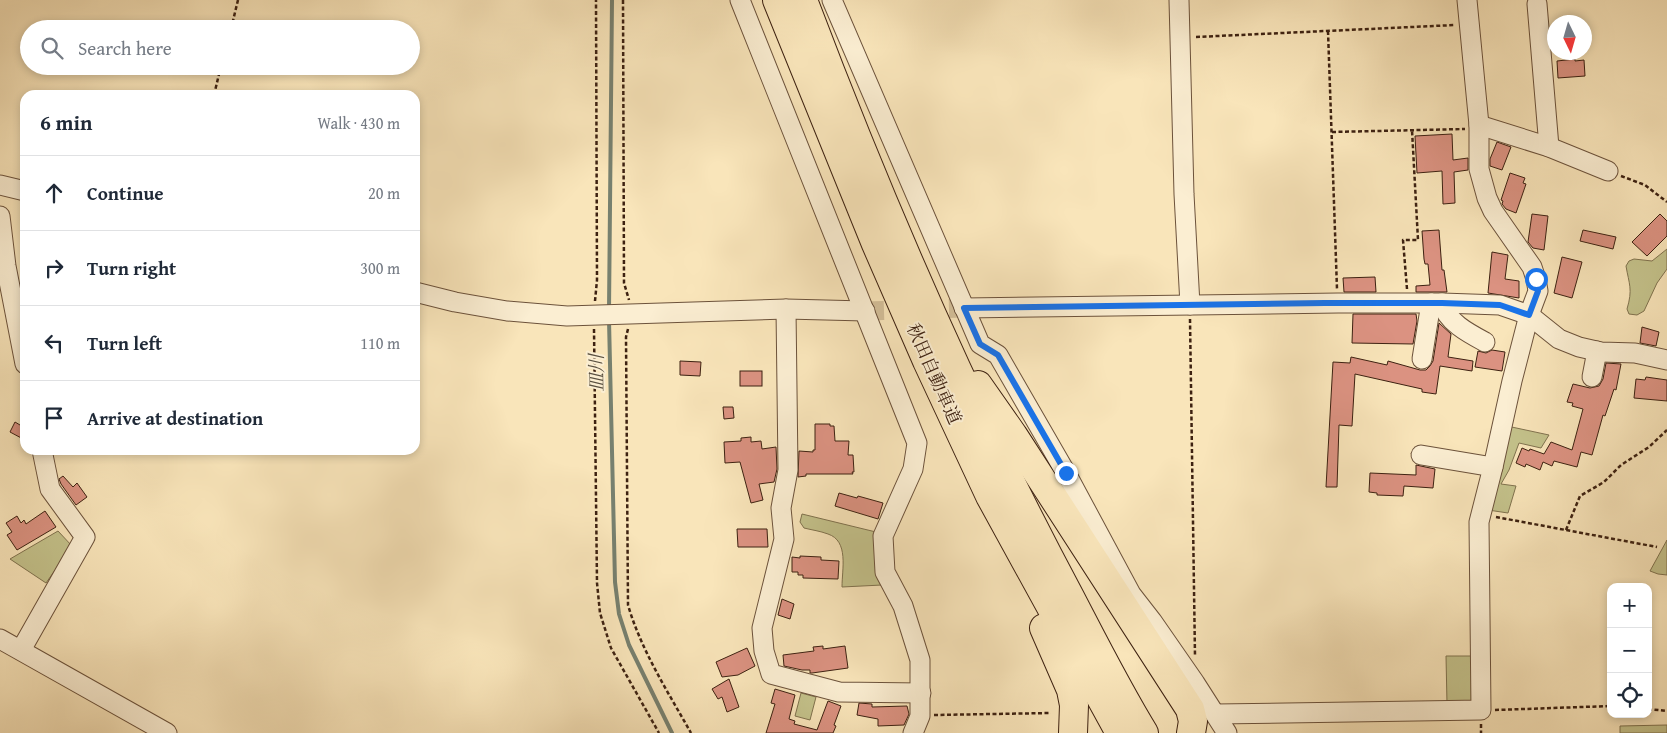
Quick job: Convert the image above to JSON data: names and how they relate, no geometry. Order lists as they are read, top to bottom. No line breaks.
{"streets":{"highway":["秋田自動車道"]},"water":["皿川"],"north":"bottom","page":{"search":"Search here","heading":["6 min","Walk · 430 m"],"list":[["Continue","20 m"],["Turn right","300 m"],["Turn left","110 m"],"Arrive at destination"],"map_buttons":["+","−"]}}
